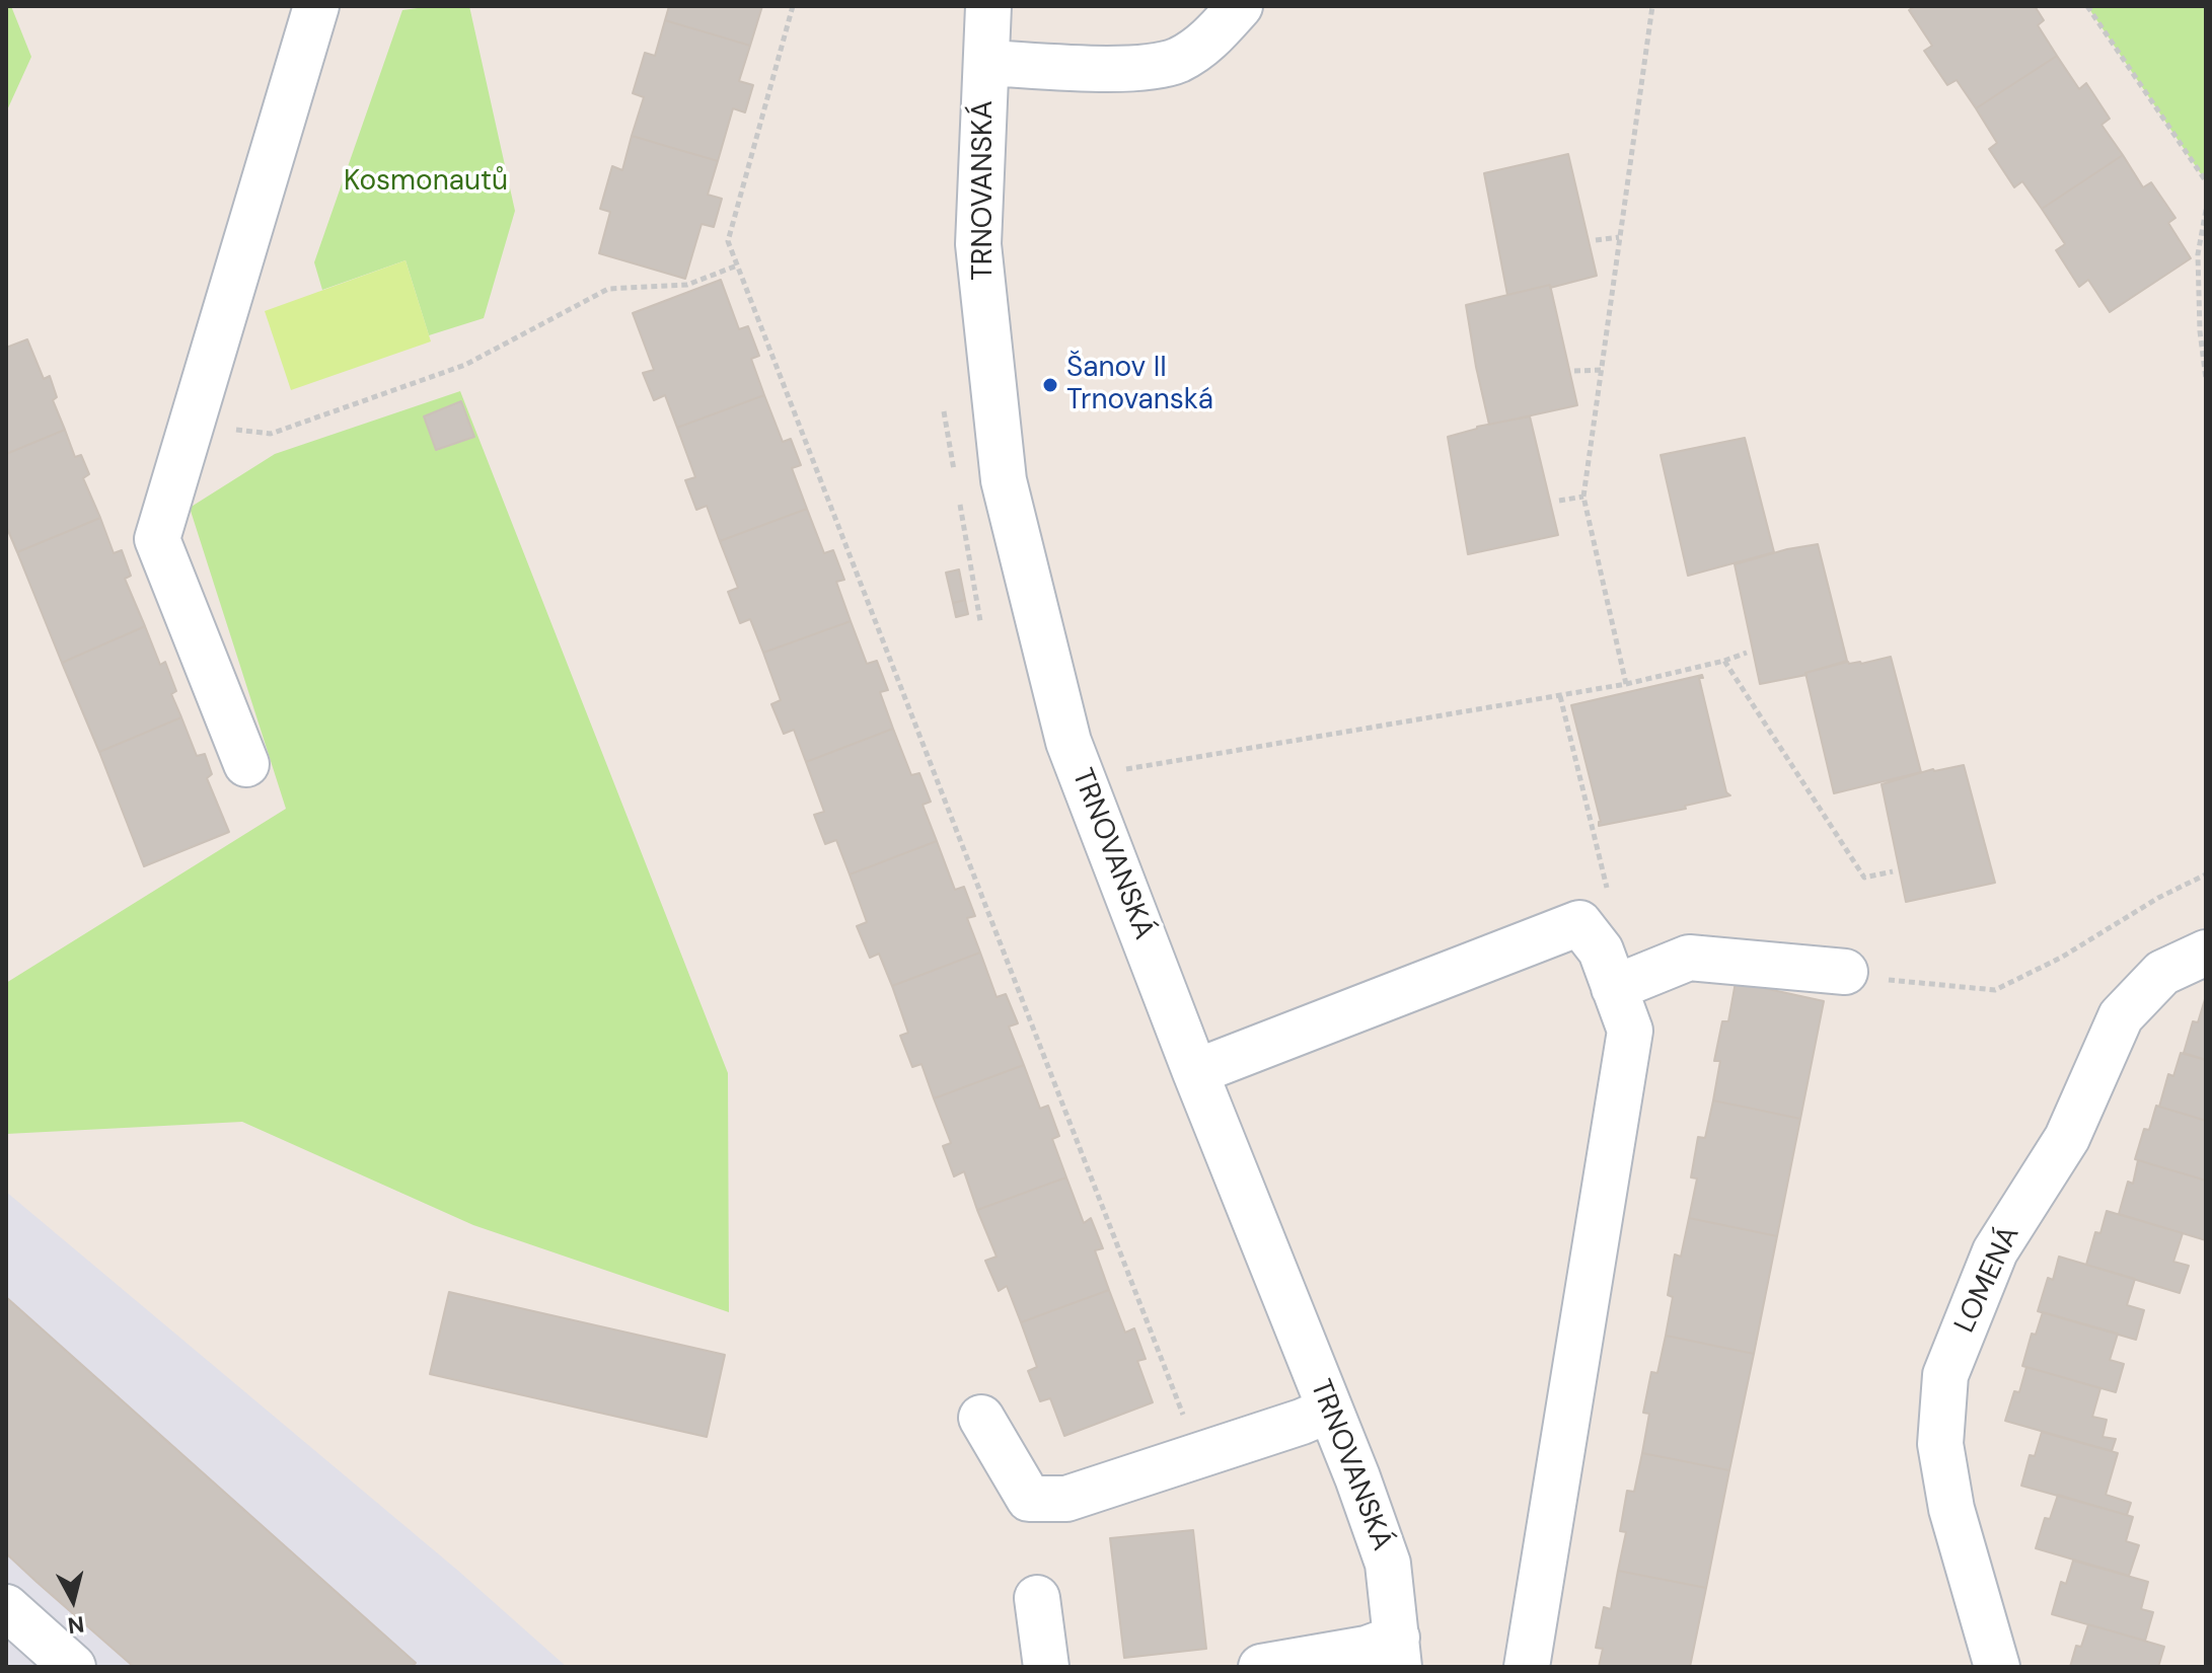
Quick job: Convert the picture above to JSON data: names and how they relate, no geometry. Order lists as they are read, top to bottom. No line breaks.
{"streets":{"street":["TRNOVANSKÁ","LOMENÁ"]},"parks":["Kosmonautů"],"places":["Šanov II Trnovanská"],"north":"bottom"}
